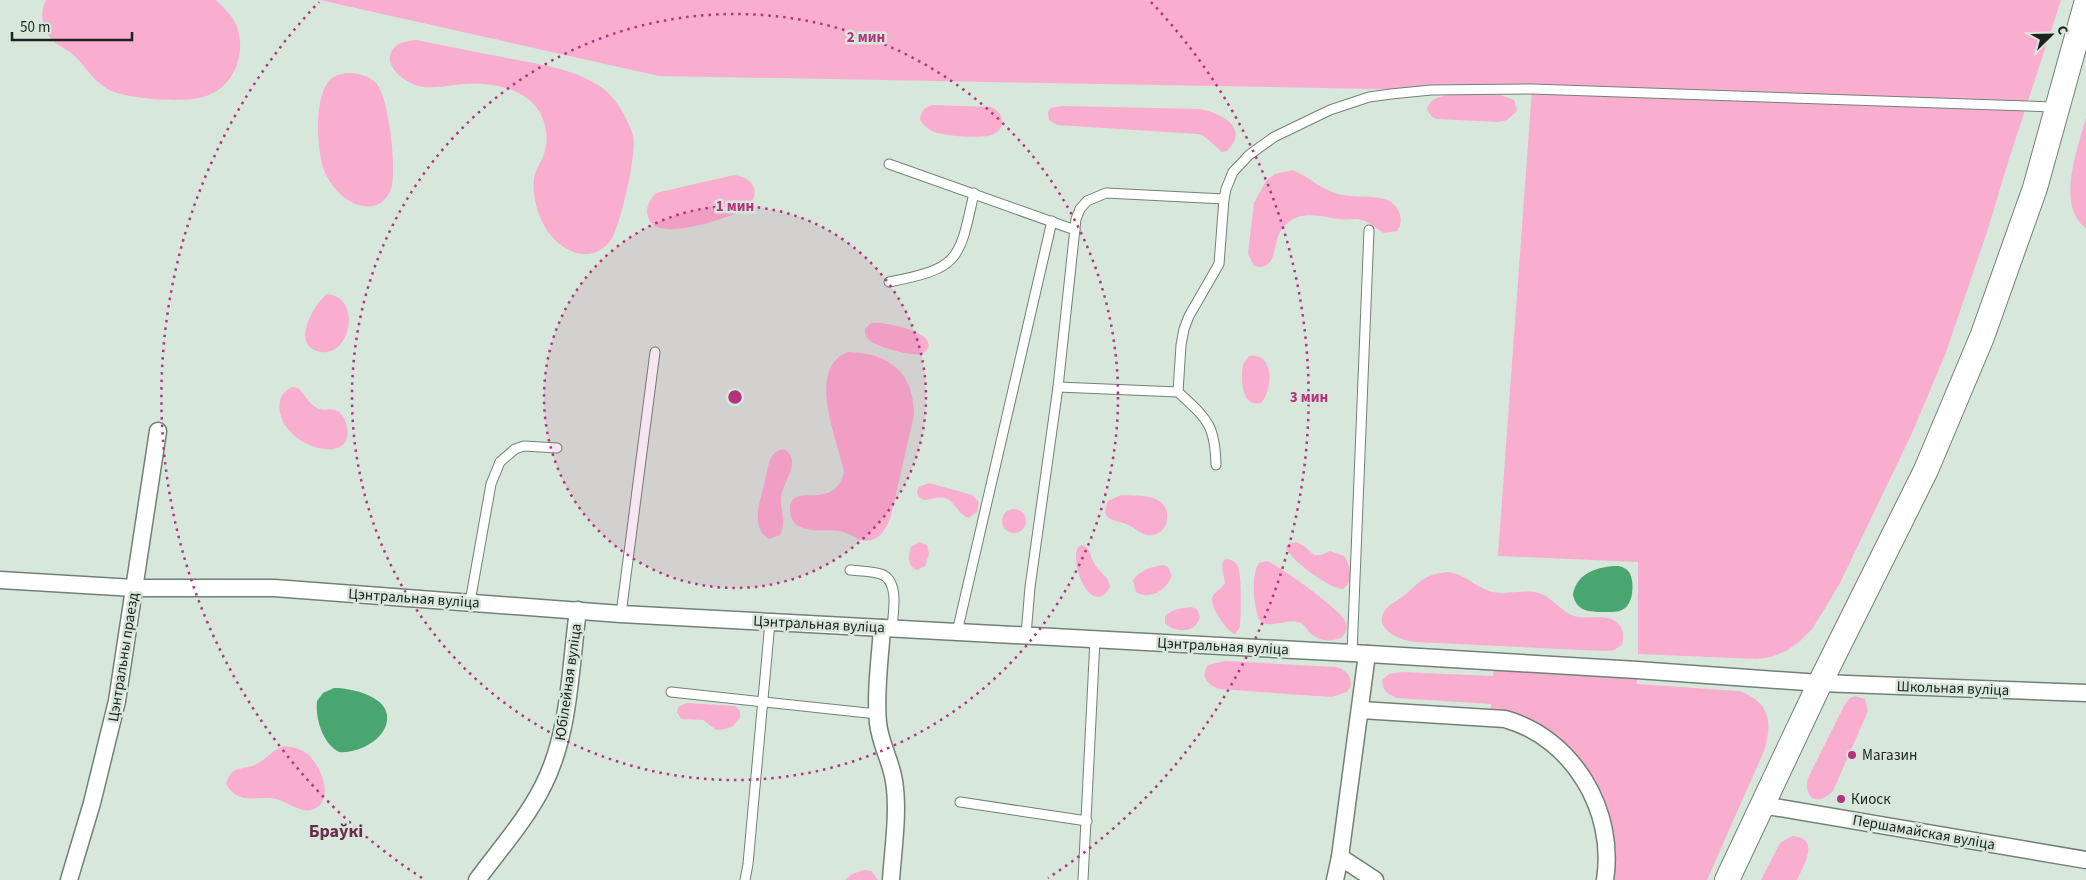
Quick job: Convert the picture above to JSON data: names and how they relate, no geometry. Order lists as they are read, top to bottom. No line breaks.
{"streets":{"street":["Цэнтральная вуліца","Цэнтральны праезд","Юбілейная вуліца","Школьная вуліца","Першамайская вуліца"]},"crossings":[["Цэнтральная вуліца","Цэнтральны праезд"],["Цэнтральная вуліца","Юбілейная вуліца"],["Цэнтральная вуліца","Школьная вуліца"]],"districts":["Браўкі"],"places":["Магазин","Киоск"],"scale_bar":"50 m","north":"top right","rings":["2 мин","1 мин","3 мин"]}
